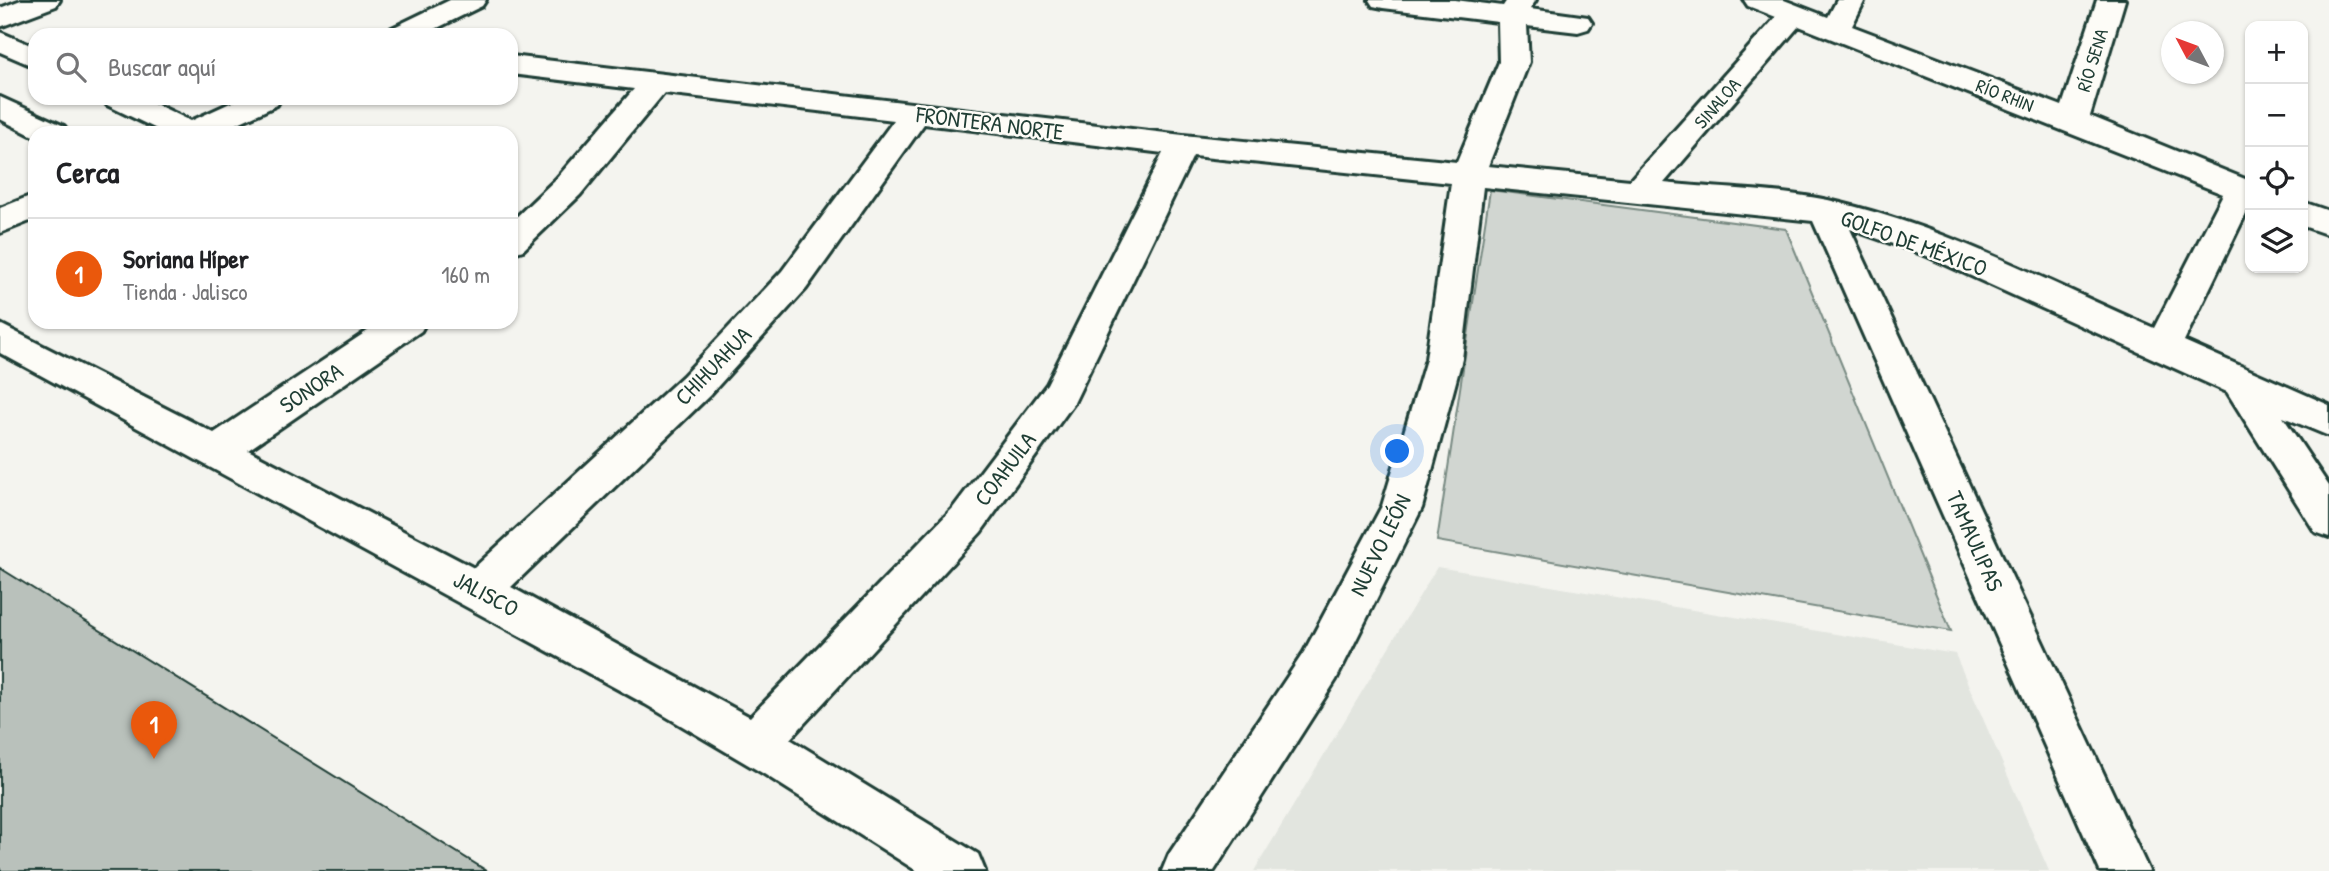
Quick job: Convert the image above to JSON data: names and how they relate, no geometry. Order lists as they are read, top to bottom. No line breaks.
{"streets":{"street":["RÍO SENA","RÍO RHIN","SINALOA","FRONTERA NORTE","GOLFO DE MÉXICO","CHIHUAHUA","SONORA","COAHUILA","TAMAULIPAS","NUEVO LEÓN","JALISCO"]},"crossings":[["RÍO SENA","RÍO RHIN"],["RÍO RHIN","SINALOA"],["SINALOA","GOLFO DE MÉXICO"],["FRONTERA NORTE","GOLFO DE MÉXICO"],["FRONTERA NORTE","CHIHUAHUA"],["FRONTERA NORTE","COAHUILA"],["FRONTERA NORTE","NUEVO LEÓN"],["GOLFO DE MÉXICO","TAMAULIPAS"],["GOLFO DE MÉXICO","NUEVO LEÓN"],["CHIHUAHUA","JALISCO"],["SONORA","JALISCO"],["COAHUILA","JALISCO"]],"north":"top left","page":{"map_buttons":["+","−"],"search":"Buscar aquí","heading":"Cerca","list":[{"mark":"1","name":"Soriana Híper","note":"Tienda · Jalisco","value":"160 m"}],"pins":"1"}}
